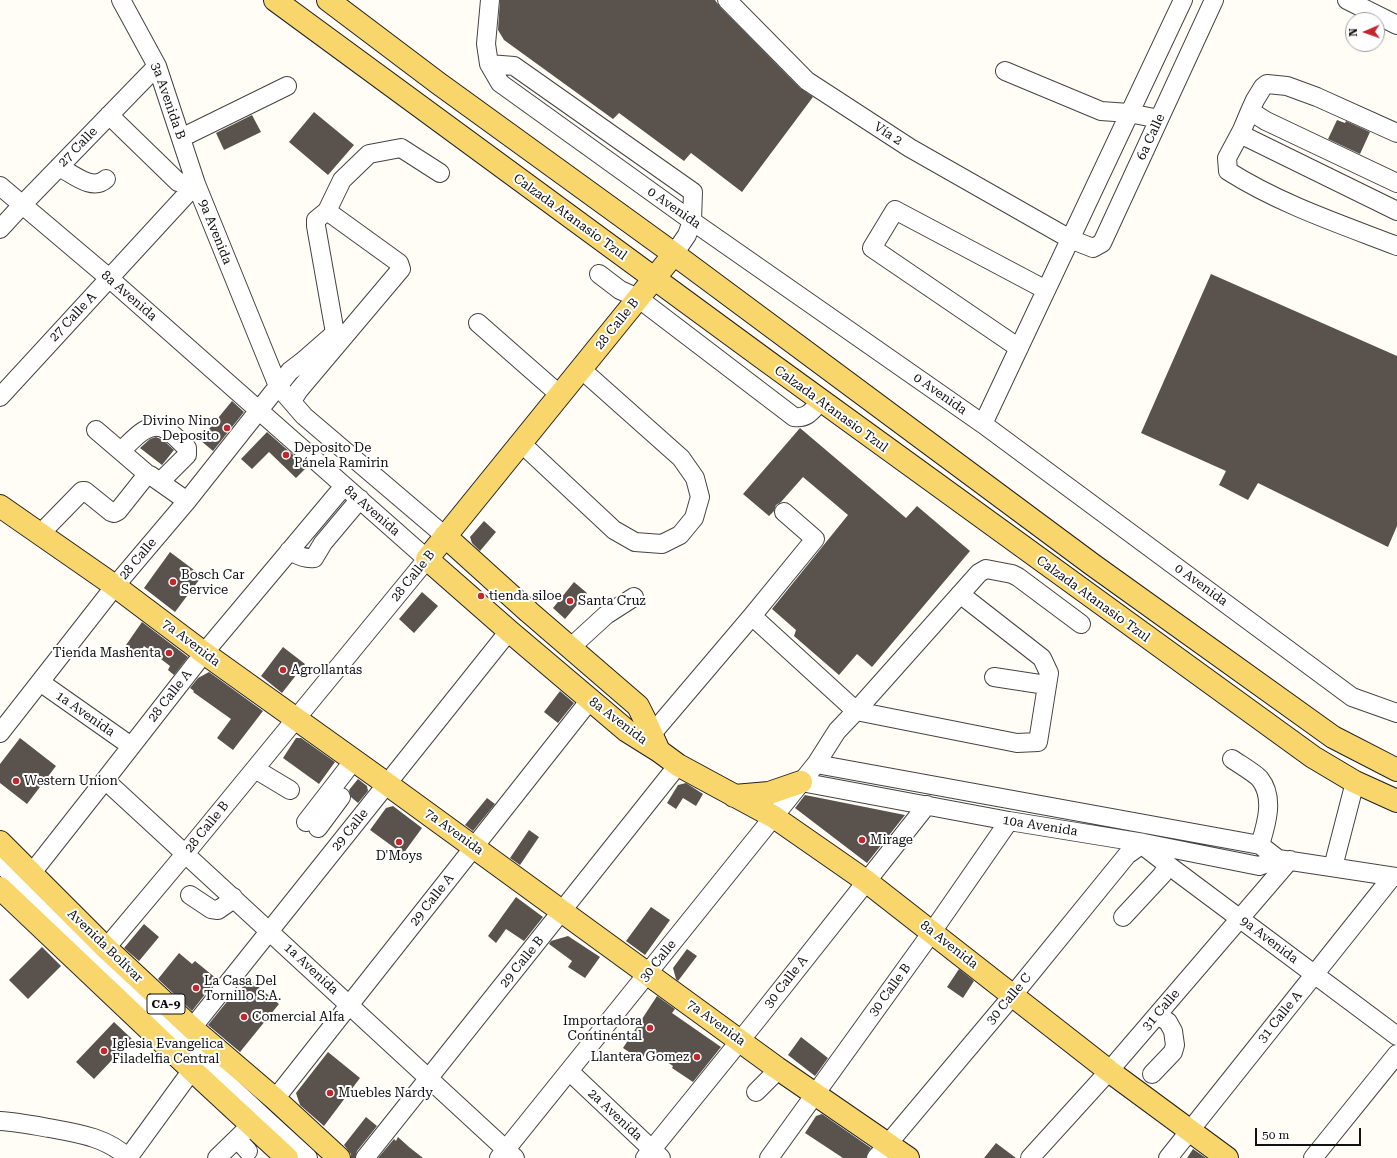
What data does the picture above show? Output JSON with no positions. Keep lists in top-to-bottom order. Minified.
{"streets":{"main road":["Calzada Atanasio Tzul","8a Avenida","28 Calle B","7a Avenida","Avenida Bolívar","CA-9"],"street":["3a Avenida B","Vía 2","6a Calle","27 Calle","0 Avenida","9a Avenida","27 Calle A","28 Calle","28 Calle A","1a Avenida","10a Avenida","29 Calle","29 Calle A","30 Calle","29 Calle B","30 Calle A","30 Calle B","30 Calle C","31 Calle","31 Calle A","2a Avenida"]},"crossings":[["3a Avenida B","27 Calle"],["3a Avenida B","9a Avenida"],["3a Avenida B","27 Calle A"],["Vía 2","6a Calle"],["27 Calle","9a Avenida"],["27 Calle","8a Avenida"],["0 Avenida","28 Calle B"],["Calzada Atanasio Tzul","28 Calle B"],["9a Avenida","8a Avenida"],["9a Avenida","27 Calle A"],["9a Avenida","28 Calle"],["9a Avenida","10a Avenida"],["9a Avenida","30 Calle C"],["9a Avenida","31 Calle"],["9a Avenida","31 Calle A"],["8a Avenida","27 Calle A"],["8a Avenida","28 Calle B"],["8a Avenida","28 Calle"],["8a Avenida","28 Calle A"],["8a Avenida","29 Calle"],["8a Avenida","29 Calle A"],["8a Avenida","30 Calle"],["8a Avenida","29 Calle B"],["8a Avenida","30 Calle A"],["8a Avenida","30 Calle B"],["8a Avenida","30 Calle C"],["8a Avenida","31 Calle"],["8a Avenida","31 Calle A"],["28 Calle B","7a Avenida"],["28 Calle B","1a Avenida"],["28 Calle B","Avenida Bolívar"],["28 Calle","7a Avenida"],["28 Calle","1a Avenida"],["7a Avenida","28 Calle A"],["7a Avenida","29 Calle"],["7a Avenida","29 Calle A"],["7a Avenida","30 Calle"],["7a Avenida","29 Calle B"],["7a Avenida","30 Calle A"],["7a Avenida","30 Calle B"],["7a Avenida","30 Calle C"],["28 Calle A","1a Avenida"],["28 Calle A","Avenida Bolívar"],["1a Avenida","29 Calle"],["1a Avenida","29 Calle A"],["1a Avenida","30 Calle"],["1a Avenida","29 Calle B"],["10a Avenida","30 Calle"],["10a Avenida","30 Calle A"],["10a Avenida","30 Calle B"],["10a Avenida","30 Calle C"],["10a Avenida","31 Calle"],["10a Avenida","31 Calle A"],["29 Calle","Avenida Bolívar"],["29 Calle A","Avenida Bolívar"],["30 Calle","2a Avenida"],["30 Calle A","2a Avenida"]],"places":["Divino Nino Deposito","Deposito De Pánela Ramirin","Bosch Car Service","tienda siloe","Santa Cruz","Tienda Mashenta","Agrollantas","Western Union","Mirage","D'Moys","La Casa Del Tornillo S.A.","Comercial Alfa","Importadora Continental","Iglesia Evangelica Filadelfia Central","Llantera Gomez","Muebles Nardy"],"scale_bar":"50 m","north":"left"}
